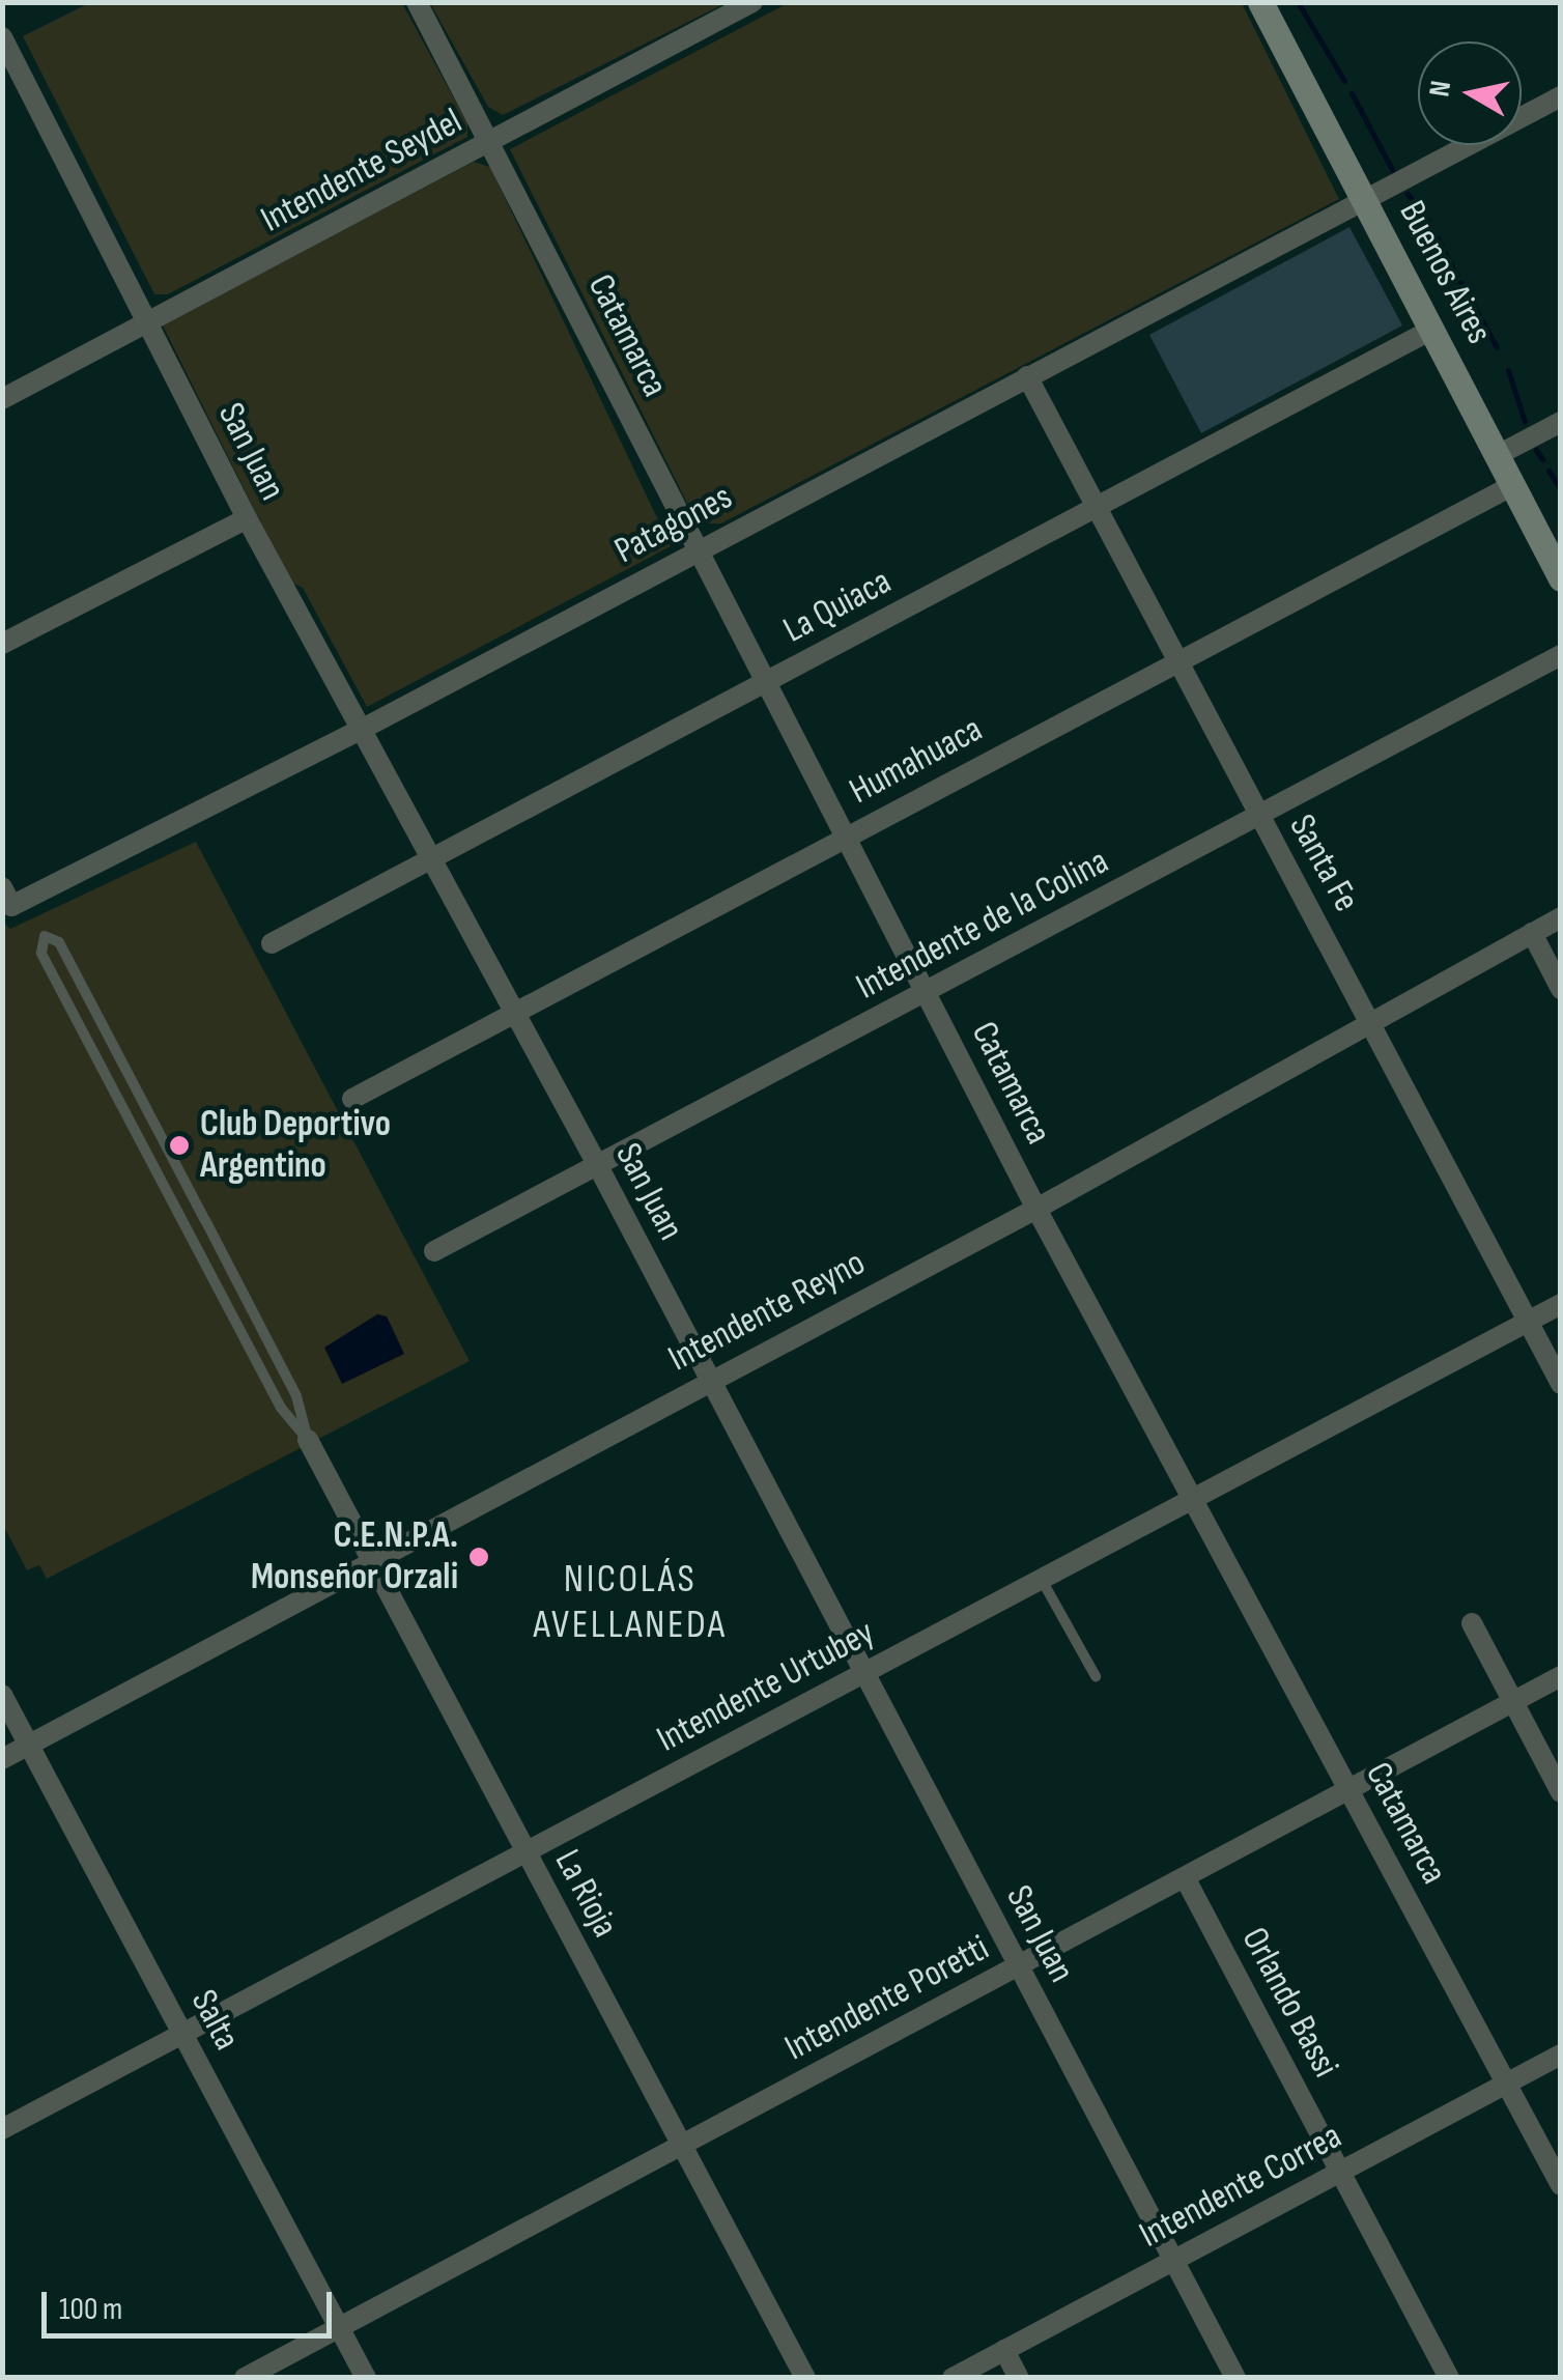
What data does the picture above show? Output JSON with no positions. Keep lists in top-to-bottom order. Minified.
{"streets":{"main road":["Buenos Aires"],"street":["Intendente Seydel","Catamarca","San Juan","Patagones","La Quiaca","Humahuaca","Santa Fe","Intendente de la Colina","Intendente Reyno","Intendente Urtubey","La Rioja","Intendente Poretti","Orlando Bassi","Salta","Intendente Correa"]},"crossings":[["Intendente Seydel","Catamarca"],["Intendente Seydel","San Juan"],["Buenos Aires","Patagones"],["Buenos Aires","La Quiaca"],["Buenos Aires","Humahuaca"],["Catamarca","Patagones"],["Catamarca","La Quiaca"],["Catamarca","Humahuaca"],["Catamarca","Intendente de la Colina"],["Catamarca","Intendente Reyno"],["Catamarca","Intendente Urtubey"],["Catamarca","Intendente Poretti"],["Catamarca","Intendente Correa"],["San Juan","Patagones"],["San Juan","La Quiaca"],["San Juan","Humahuaca"],["San Juan","Intendente de la Colina"],["San Juan","Intendente Reyno"],["San Juan","Intendente Urtubey"],["San Juan","Intendente Poretti"],["San Juan","Intendente Correa"],["Patagones","Santa Fe"],["La Quiaca","Santa Fe"],["Humahuaca","Santa Fe"],["Santa Fe","Intendente de la Colina"],["Santa Fe","Intendente Reyno"],["Santa Fe","Intendente Urtubey"],["Intendente Reyno","La Rioja"],["Intendente Reyno","Salta"],["Intendente Urtubey","La Rioja"],["Intendente Urtubey","Salta"],["La Rioja","Intendente Poretti"],["Intendente Poretti","Orlando Bassi"],["Intendente Poretti","Salta"],["Orlando Bassi","Intendente Correa"]],"districts":["NICOLÁS AVELLANEDA"],"places":["Club Deportivo Argentino","C.E.N.P.A. Monseñor Orzali"],"scale_bar":"100 m","north":"left"}
